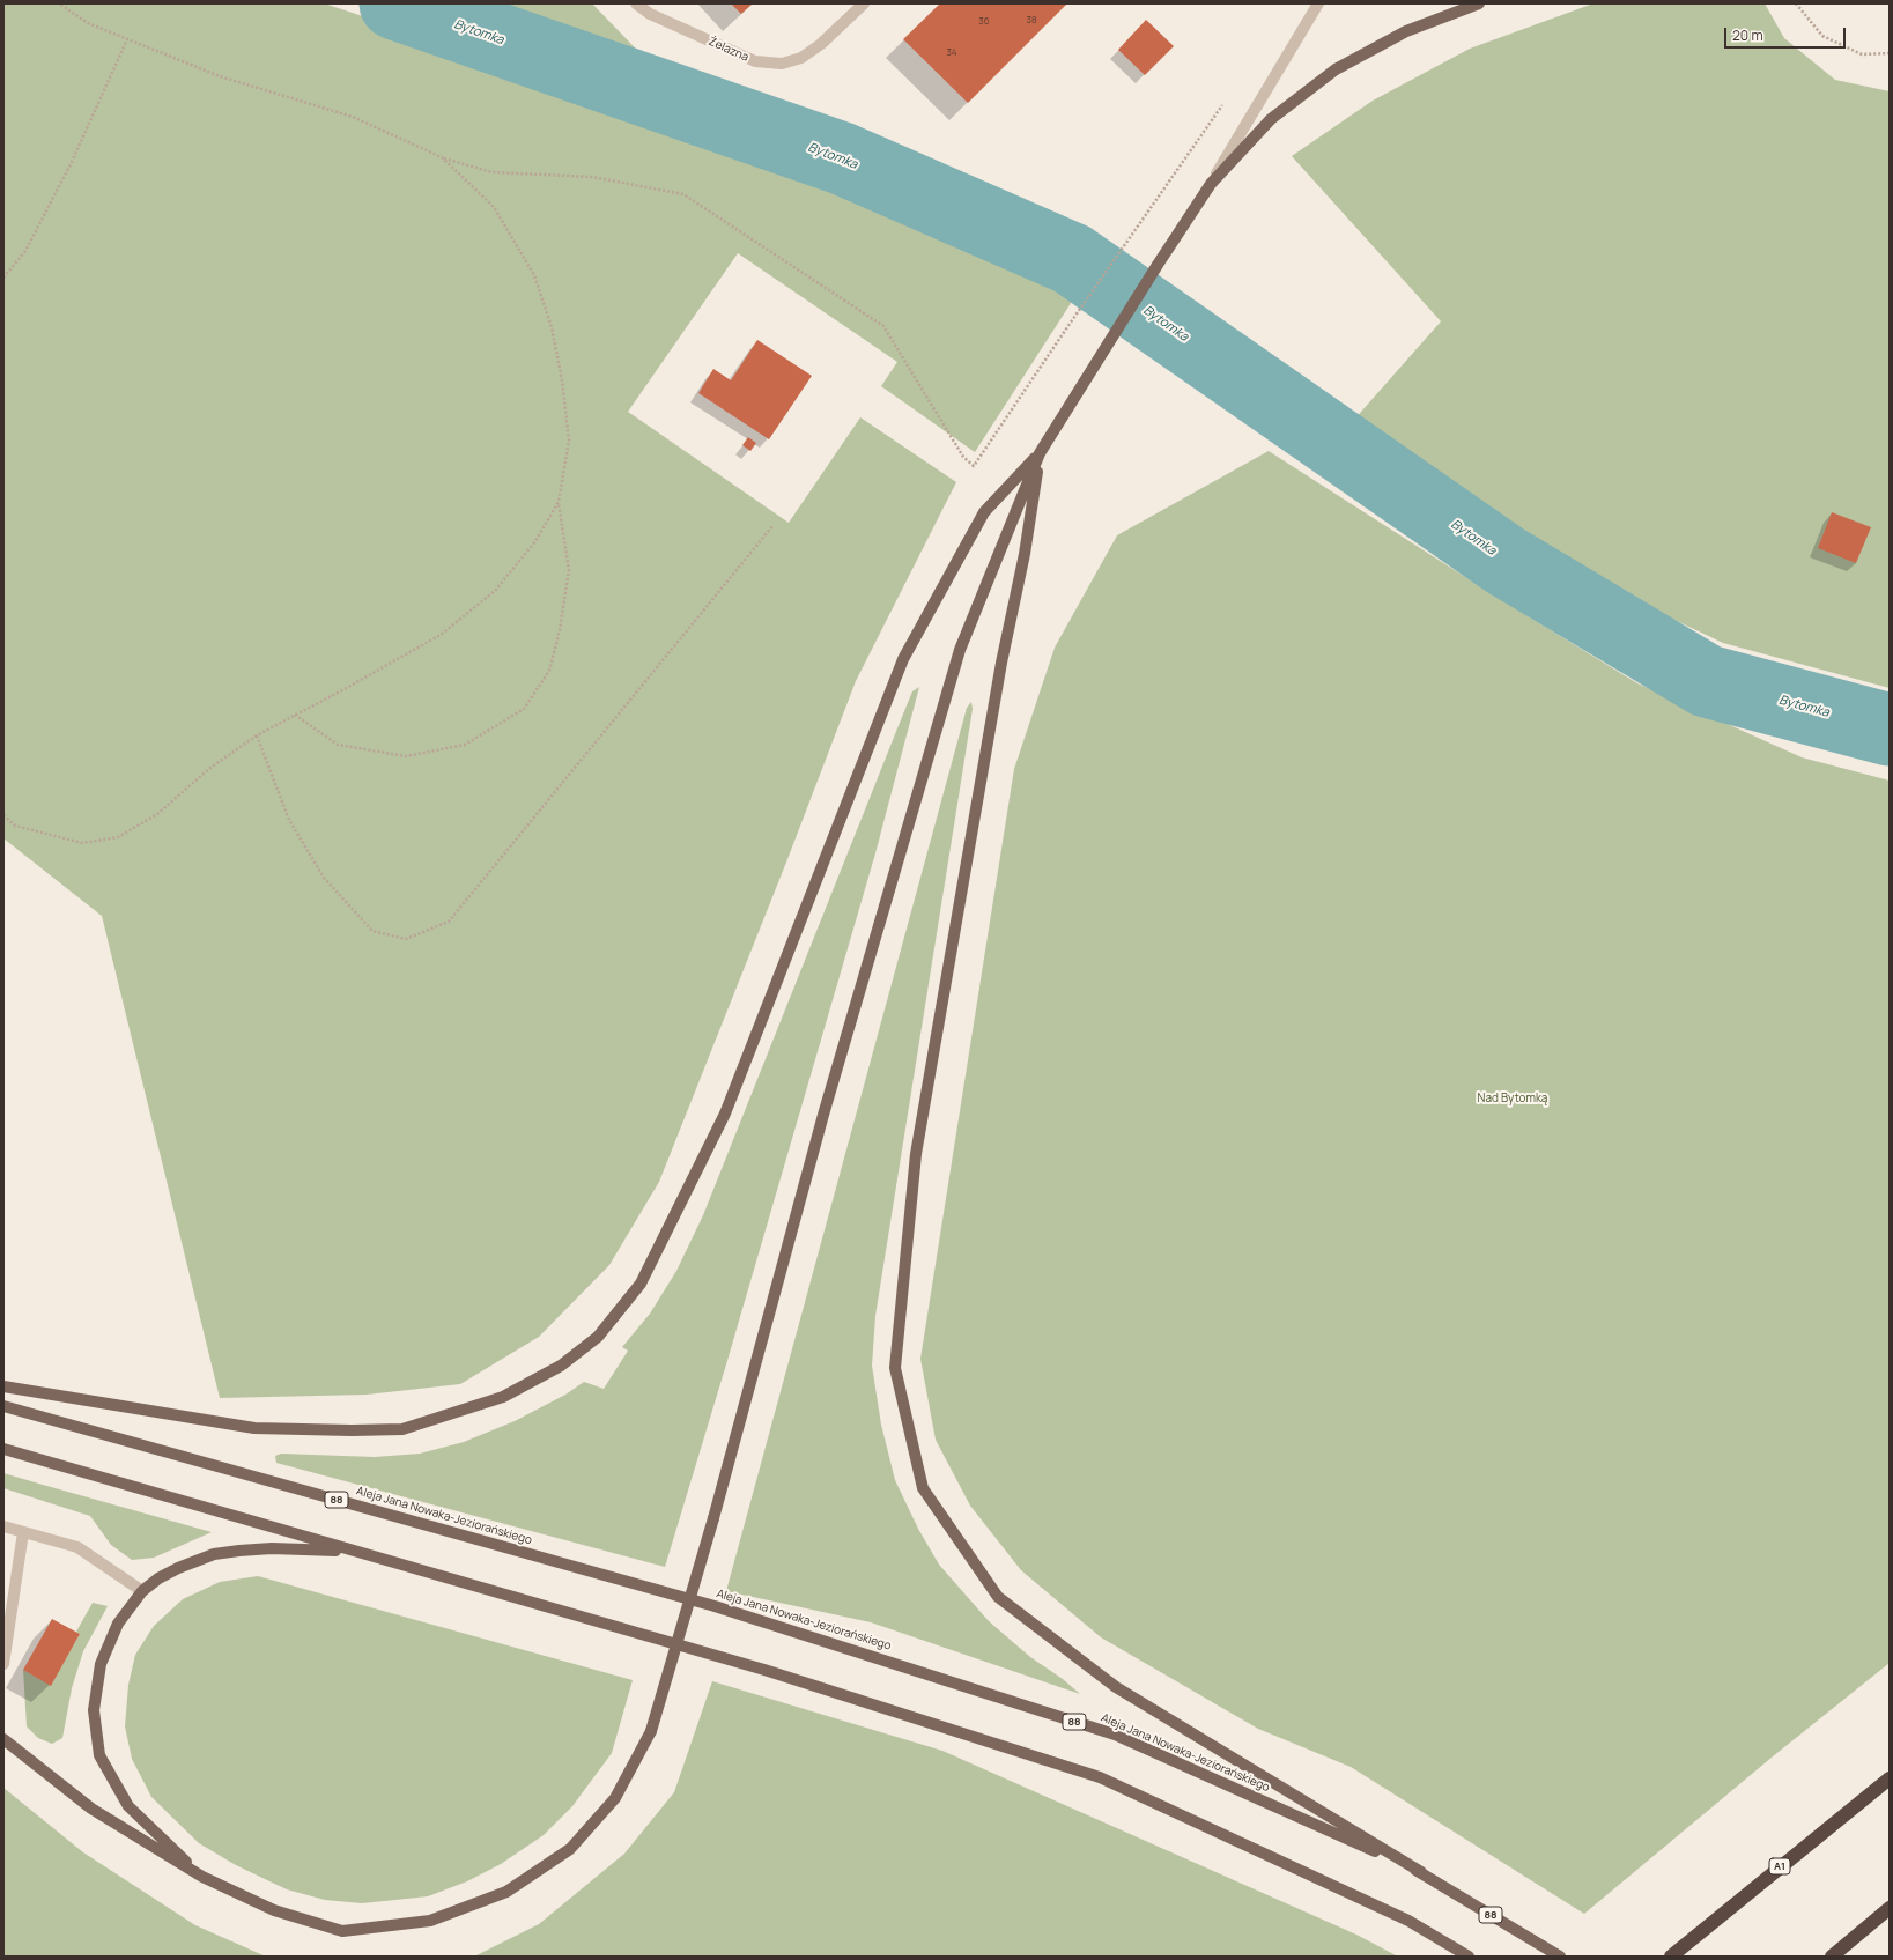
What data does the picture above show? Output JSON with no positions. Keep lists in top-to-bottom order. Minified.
{"streets":{"highway":["A1"],"main road":["88","Aleja Jana Nowaka-Jeziorańskiego"],"street":["Żelazna"]},"water":["Bytomka"],"parks":["Nad Bytomką"],"house_numbers":["38","36","34"],"scale_bar":"20 m"}
